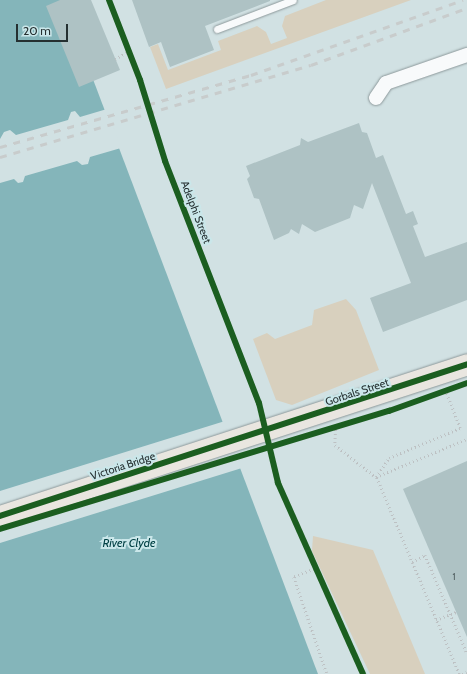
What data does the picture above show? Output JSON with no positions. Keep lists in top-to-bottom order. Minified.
{"streets":{"main road":["Gorbals Street","Victoria Bridge"],"cycle path":["Adelphi Street"]},"crossings":[["Gorbals Street","Victoria Bridge"]],"water":["River Clyde"],"house_numbers":["1"],"scale_bar":"20 m"}
